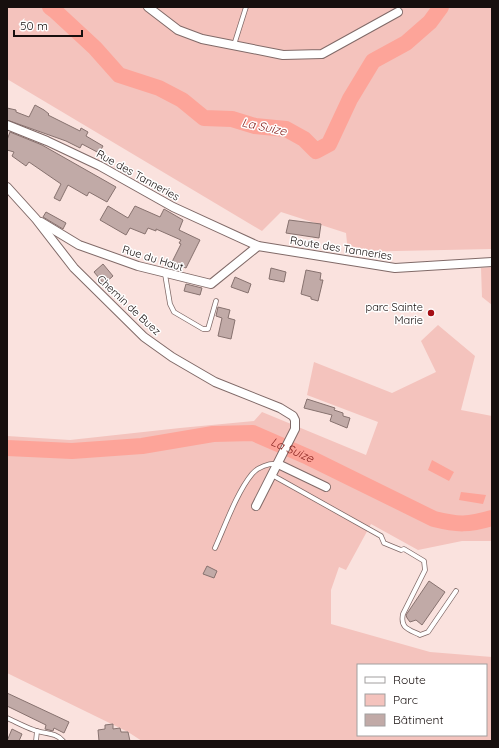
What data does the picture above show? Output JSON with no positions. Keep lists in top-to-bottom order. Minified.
{"streets":{"street":["Rue des Tanneries","Route des Tanneries","Rue du Haut","Chemin de Buez"]},"crossings":[["Rue des Tanneries","Route des Tanneries"],["Rue des Tanneries","Rue du Haut"],["Route des Tanneries","Rue du Haut"],["Rue du Haut","Chemin de Buez"]],"water":["La Suize"],"places":["parc Sainte Marie"],"legend":["Route","Parc","Bâtiment"],"scale_bar":"50 m"}
